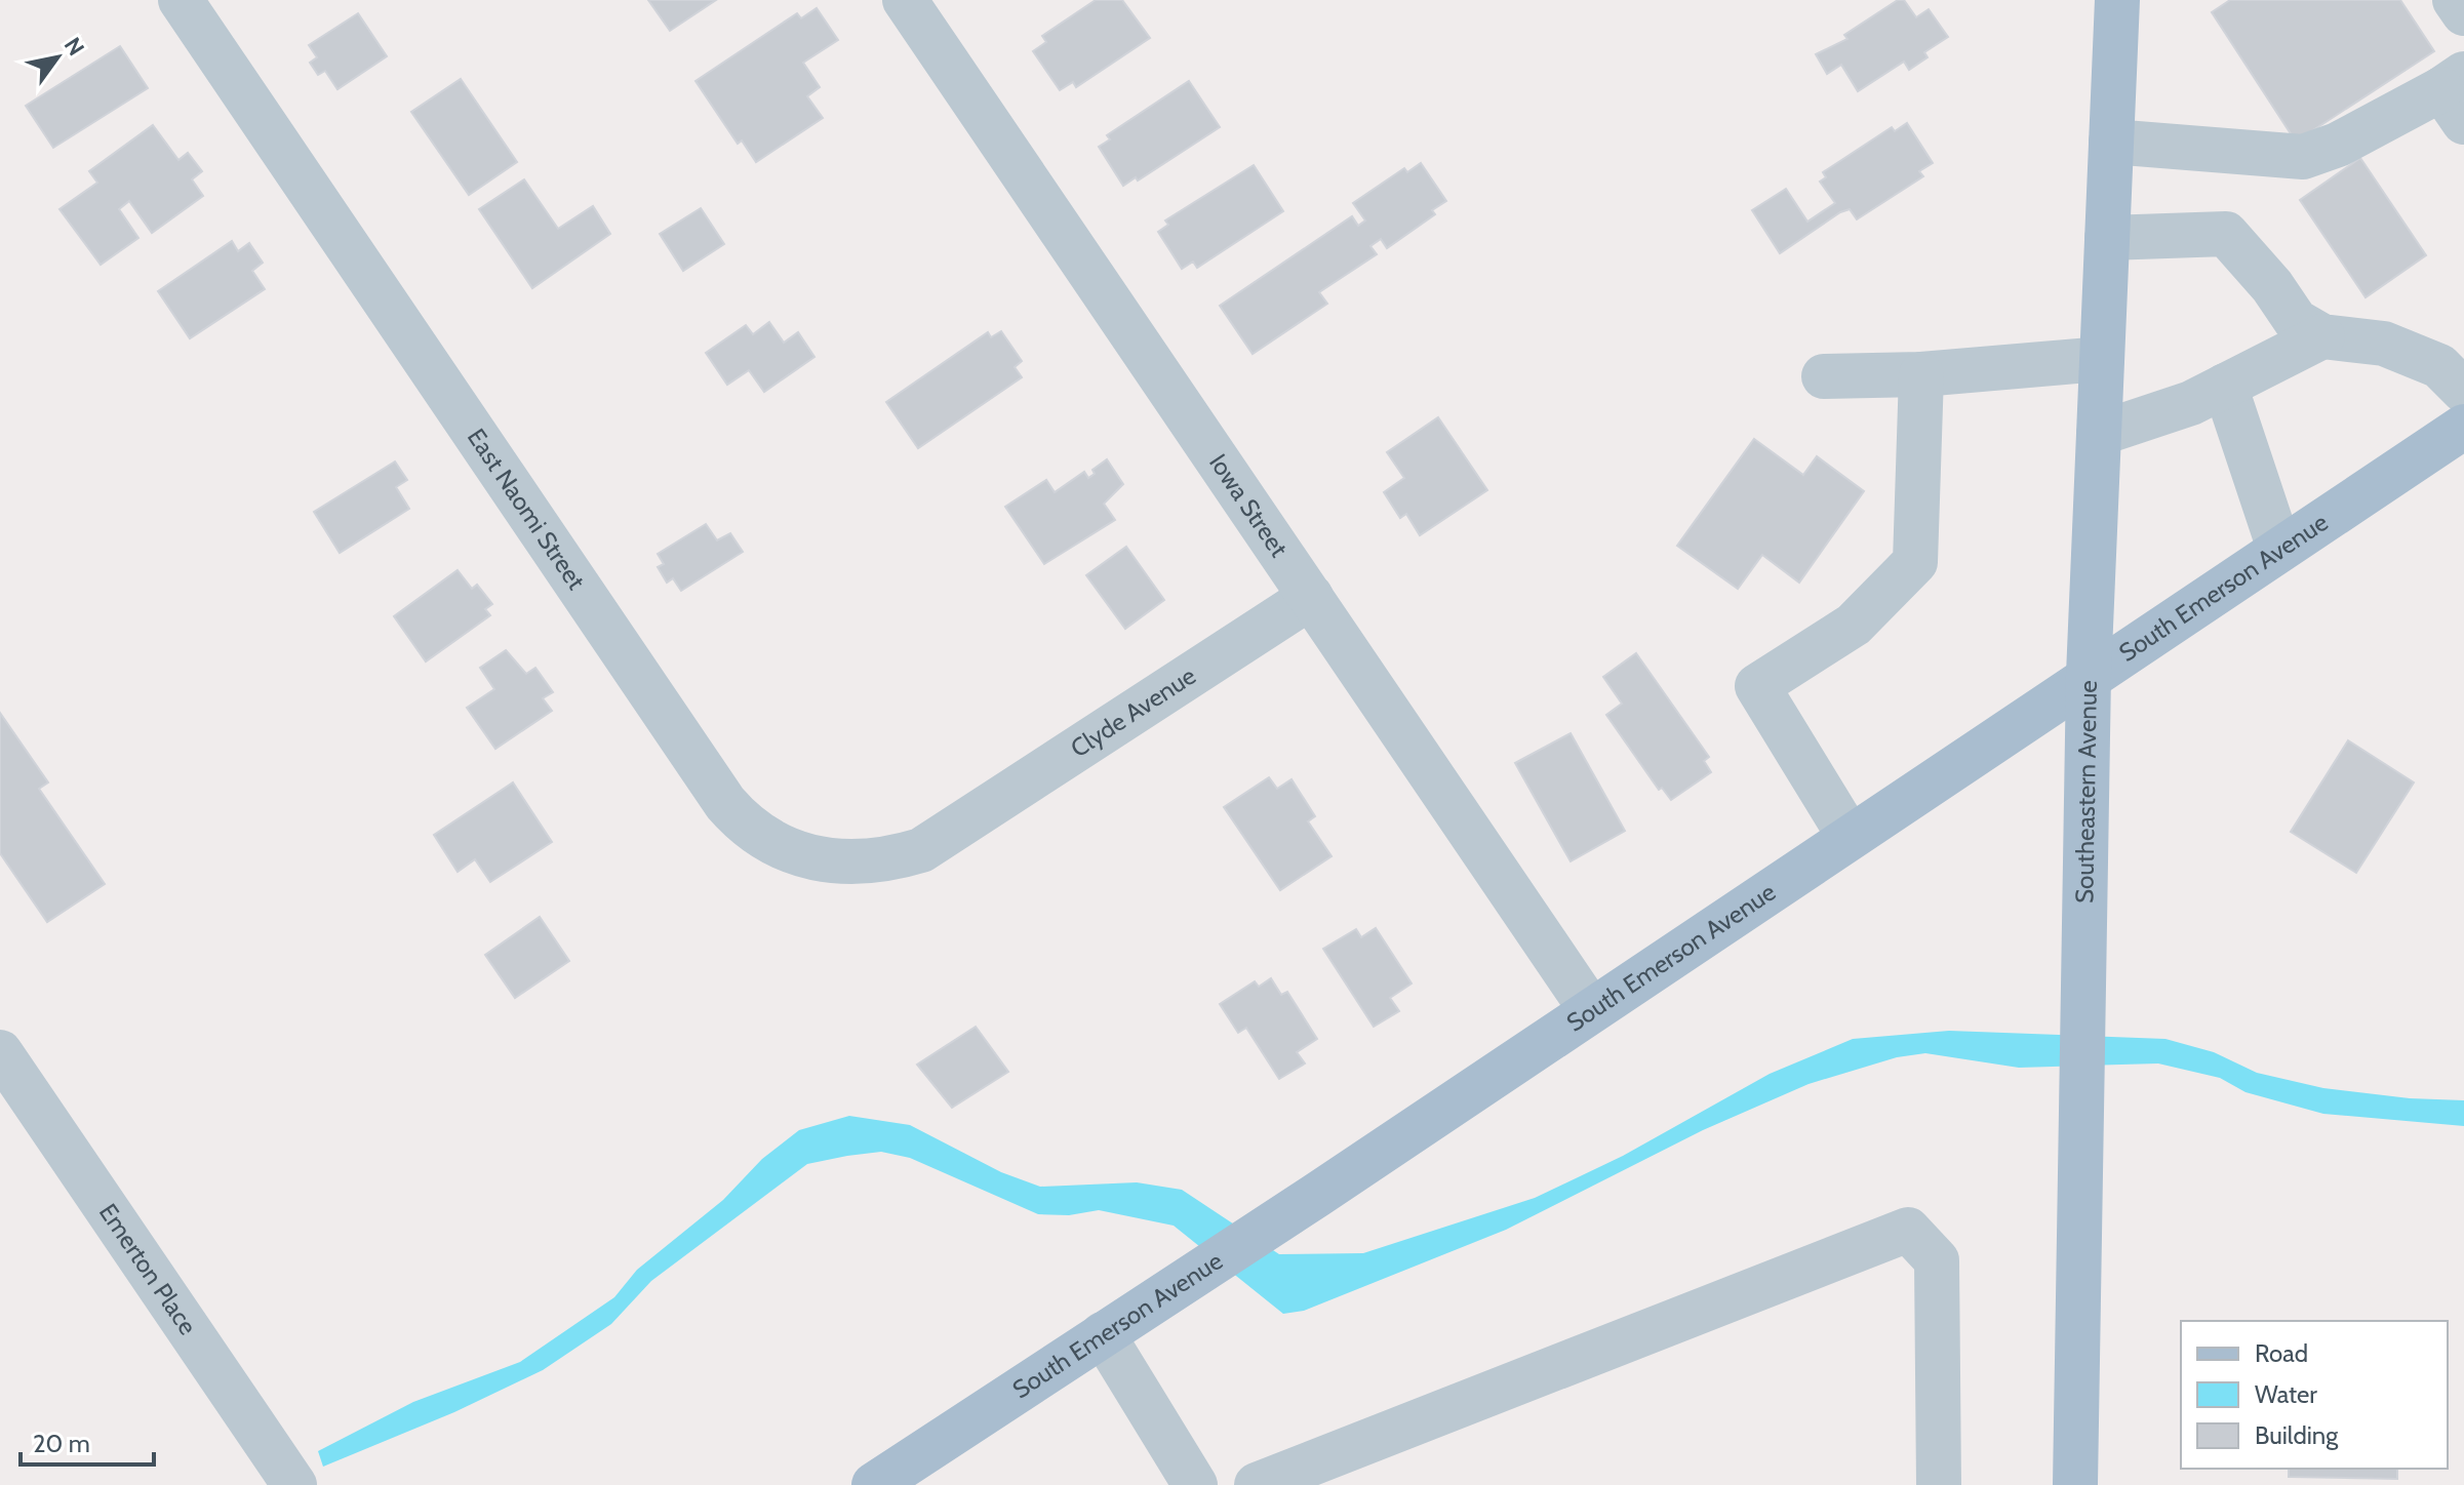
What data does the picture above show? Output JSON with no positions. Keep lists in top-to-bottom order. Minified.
{"streets":{"main road":["South Emerson Avenue","Southeastern Avenue"],"street":["Iowa Street","East Naomi Street","Clyde Avenue","Emerton Place"]},"crossings":[["Iowa Street","South Emerson Avenue"],["Iowa Street","Clyde Avenue"],["East Naomi Street","Clyde Avenue"],["South Emerson Avenue","Southeastern Avenue"]],"legend":["Road","Water","Building"],"scale_bar":"20 m","north":"top right"}
